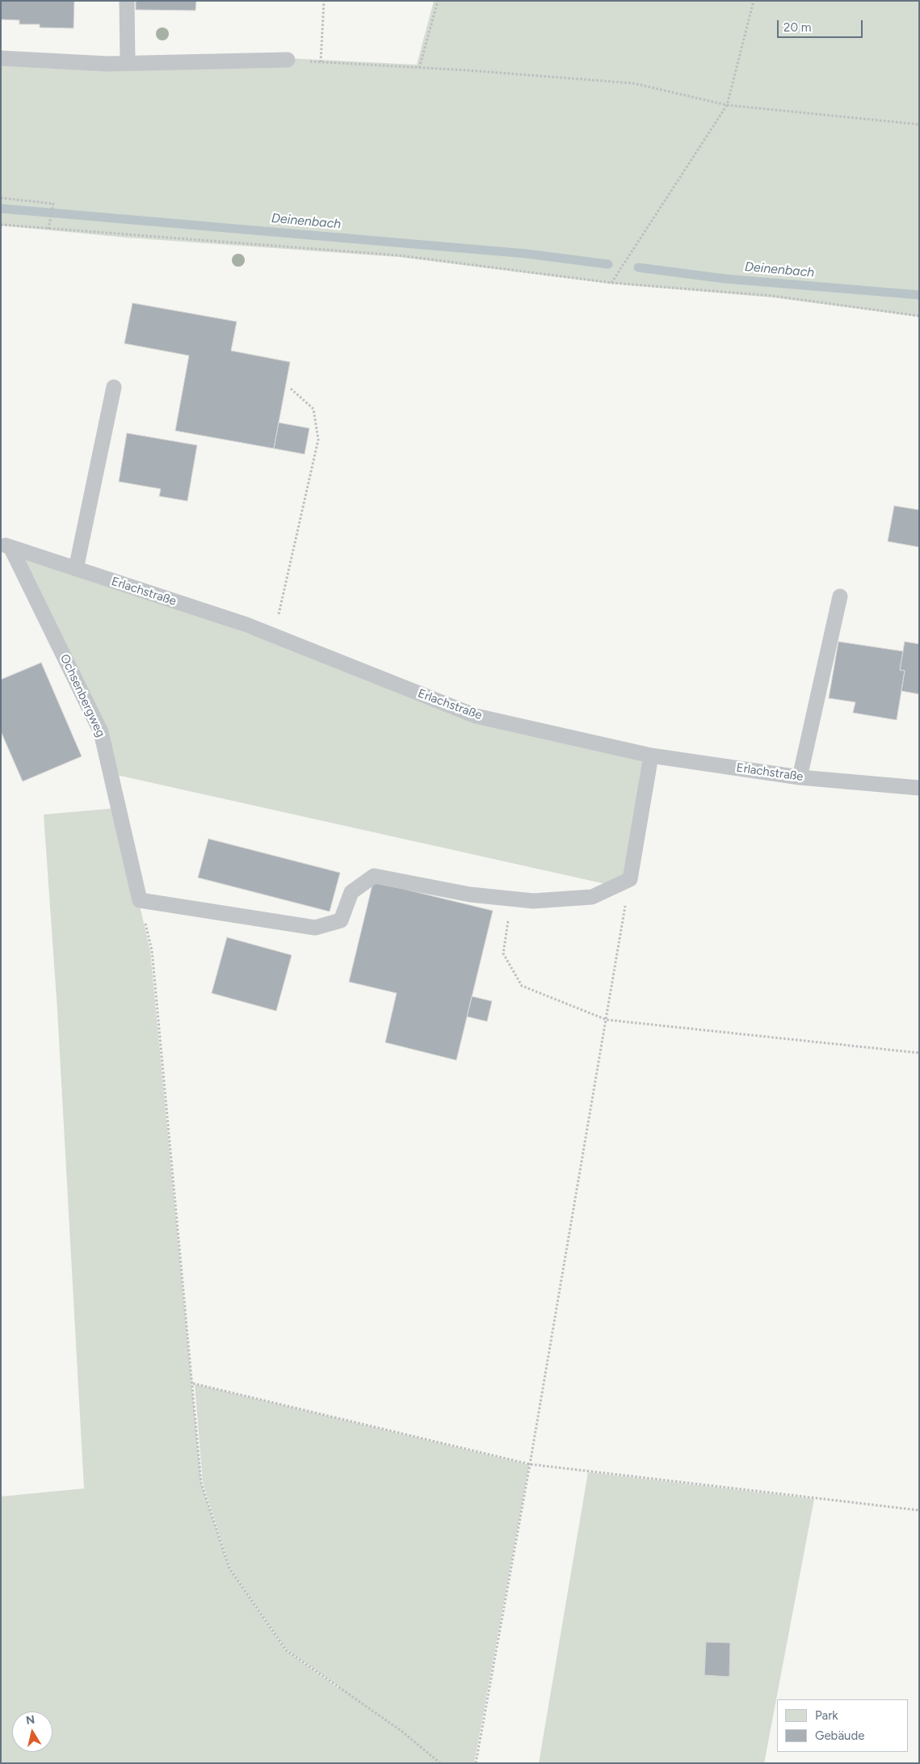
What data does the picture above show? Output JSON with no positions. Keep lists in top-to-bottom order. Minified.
{"streets":{"lane":["Erlachstraße","Ochsenbergweg"]},"crossings":[["Erlachstraße","Ochsenbergweg"]],"water":["Deinenbach"],"legend":["Park","Gebäude"],"scale_bar":"20 m","north":"top"}
